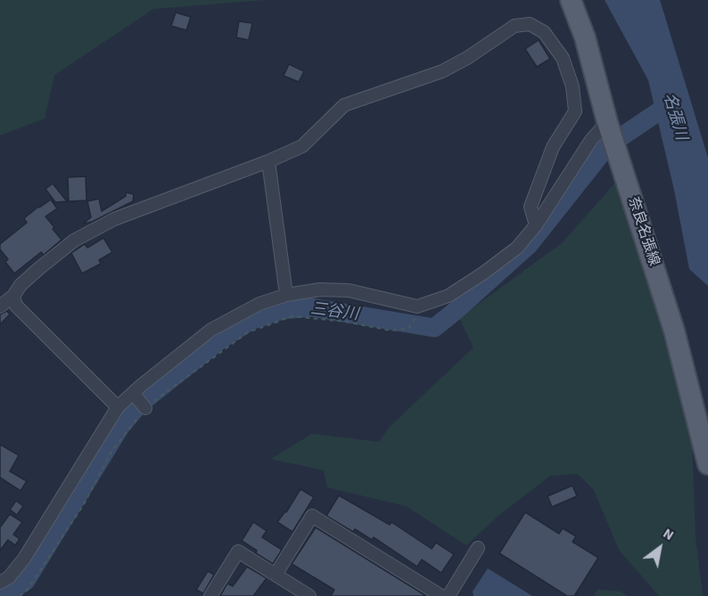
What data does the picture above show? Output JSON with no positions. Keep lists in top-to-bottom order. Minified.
{"streets":{"main road":["奈良名張線"]},"water":["名張川","三谷川"],"north":"top right"}
